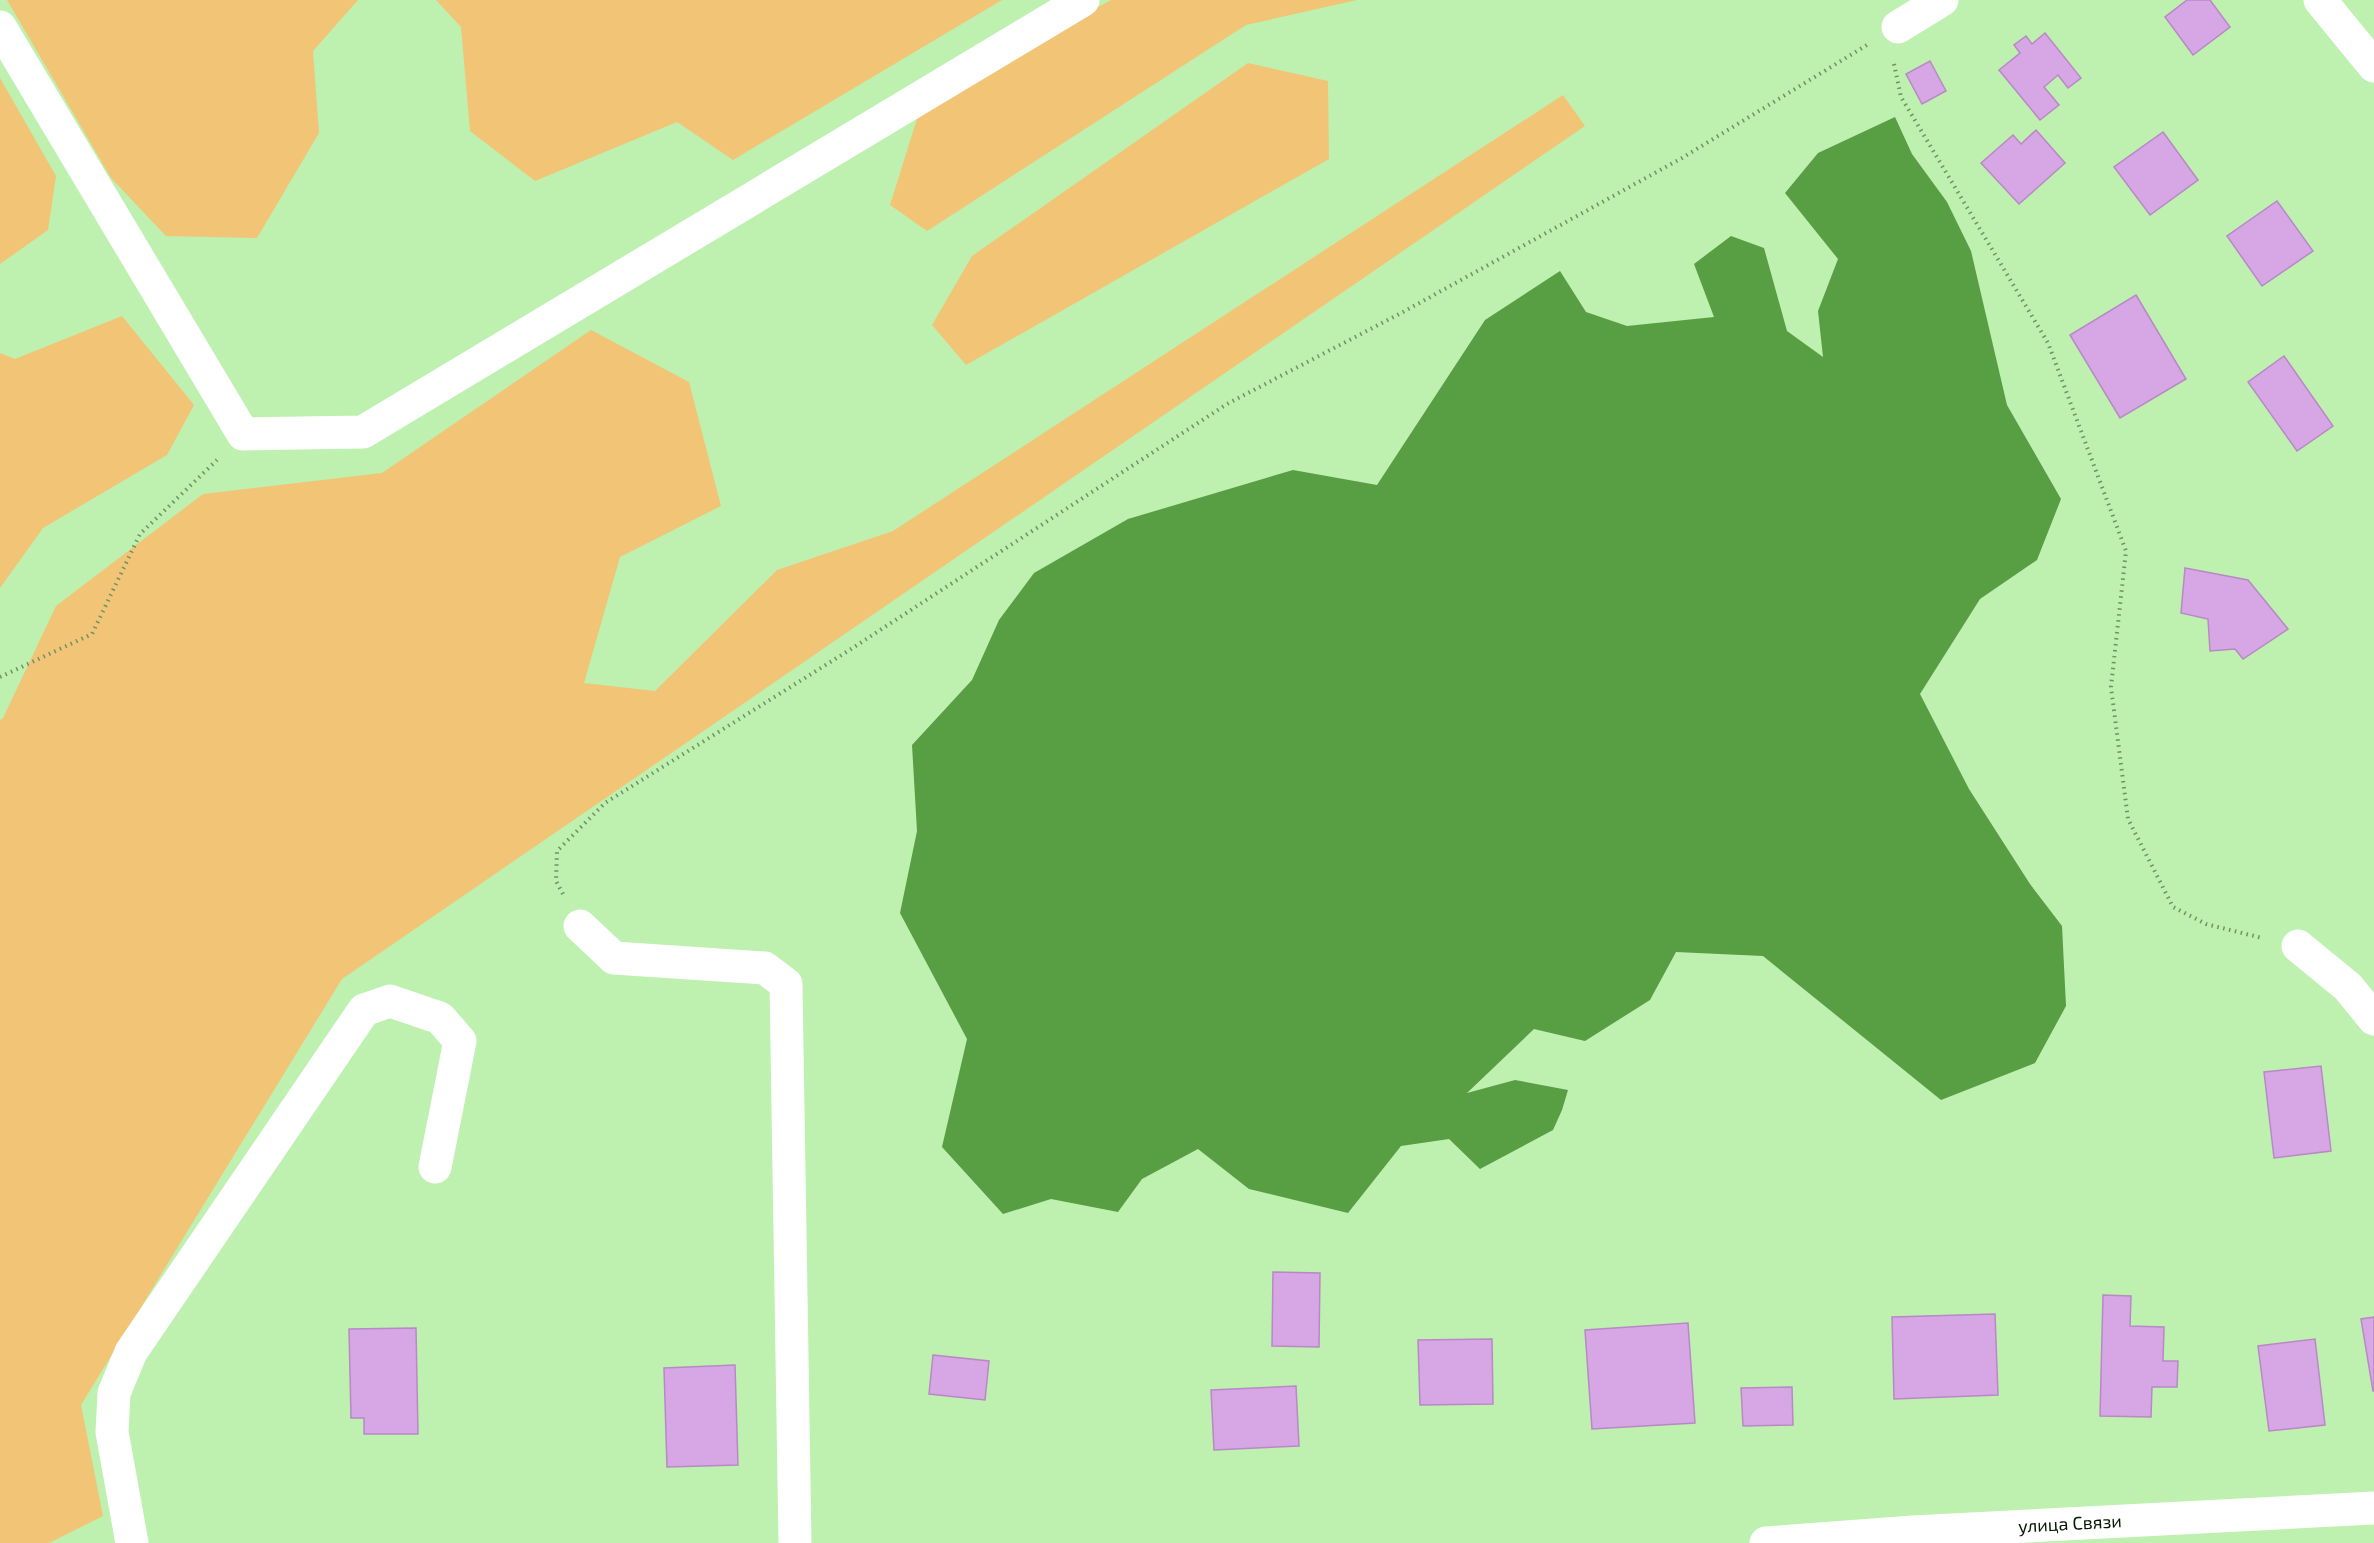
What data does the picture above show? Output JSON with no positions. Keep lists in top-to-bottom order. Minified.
{"streets":{"main road":["улица Связи"]}}
